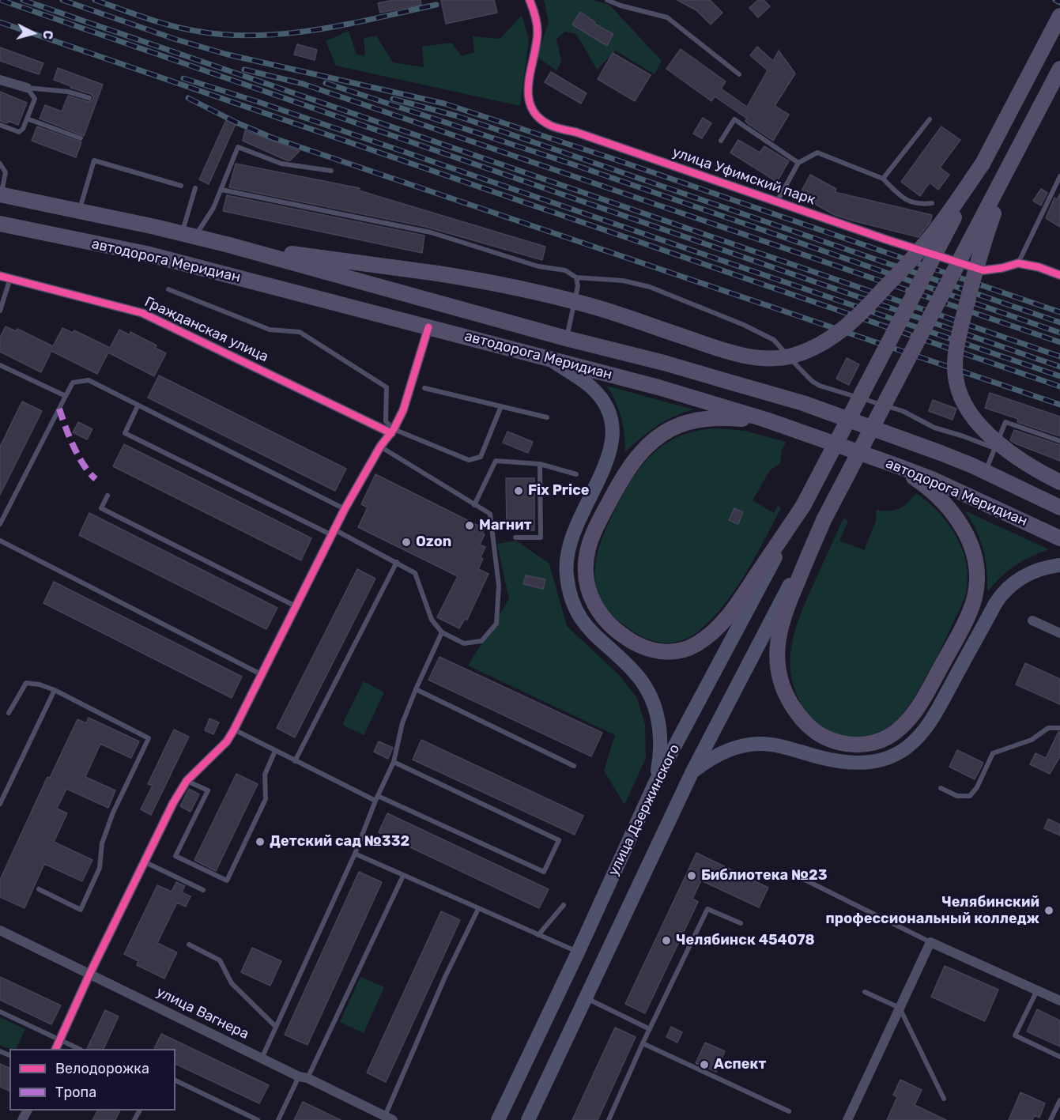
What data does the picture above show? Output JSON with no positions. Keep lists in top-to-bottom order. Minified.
{"streets":{"main road":["автодорога Меридиан","улица Дзержинского"],"street":["улица Уфимский парк","Гражданская улица","улица Вагнера"]},"places":["Fix Price","Магнит","Ozon","Детский cад №332","Библиотека №23","Челябинский профессиональный колледж","Челябинск 454078","Аспект"],"legend":["Велодорожка","Тропа"],"north":"right"}
